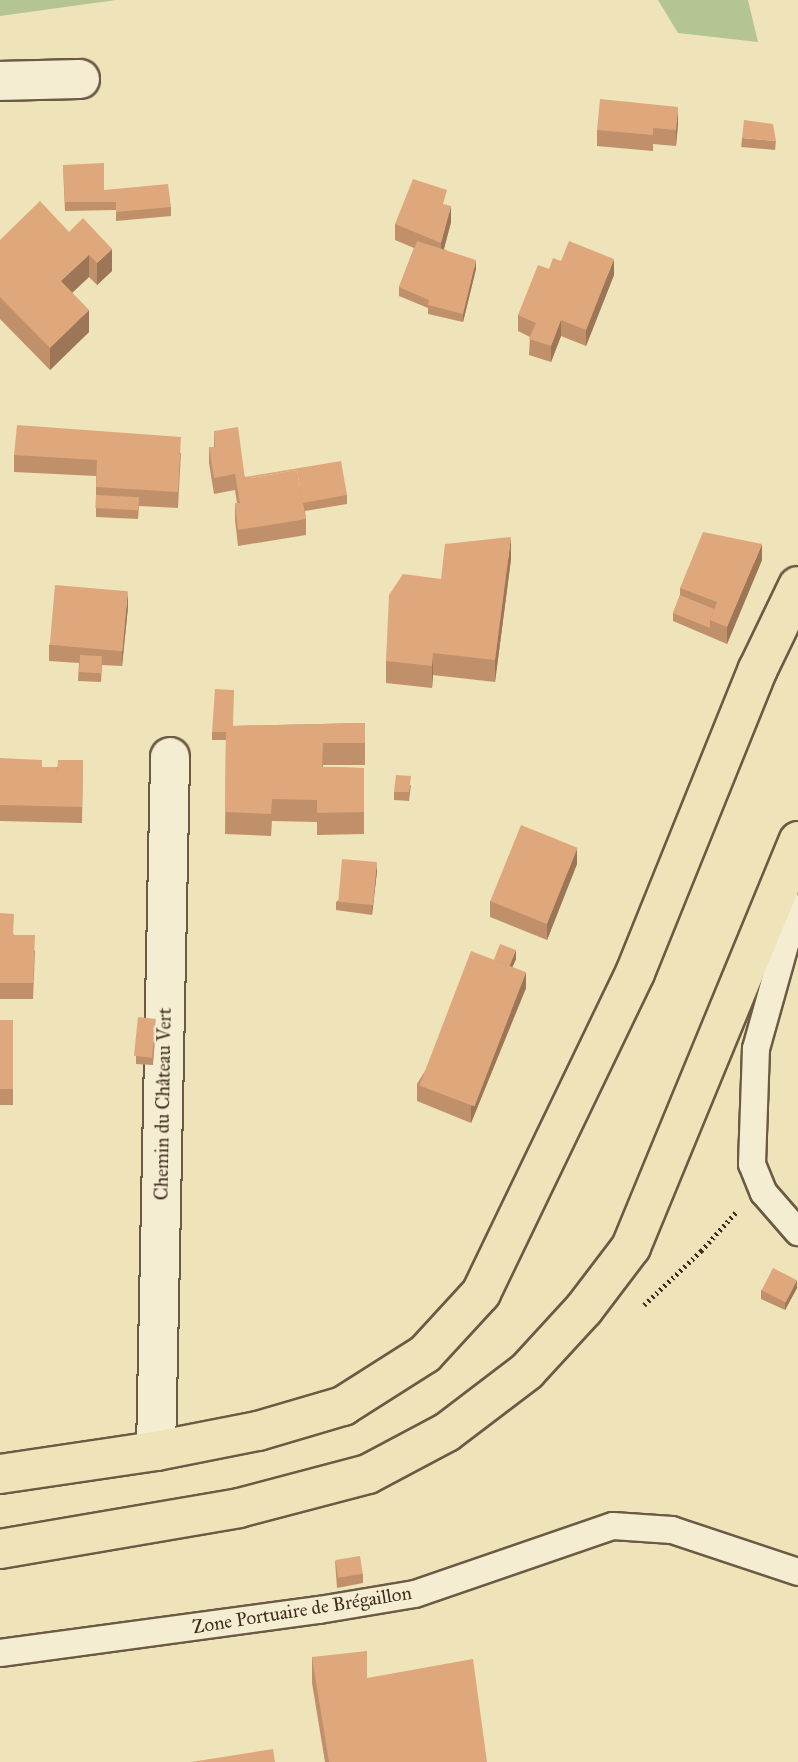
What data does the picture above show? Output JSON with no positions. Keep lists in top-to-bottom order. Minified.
{"streets":{"street":["Chemin du Château Vert"],"lane":["Zone Portuaire de Brégaillon"]}}
